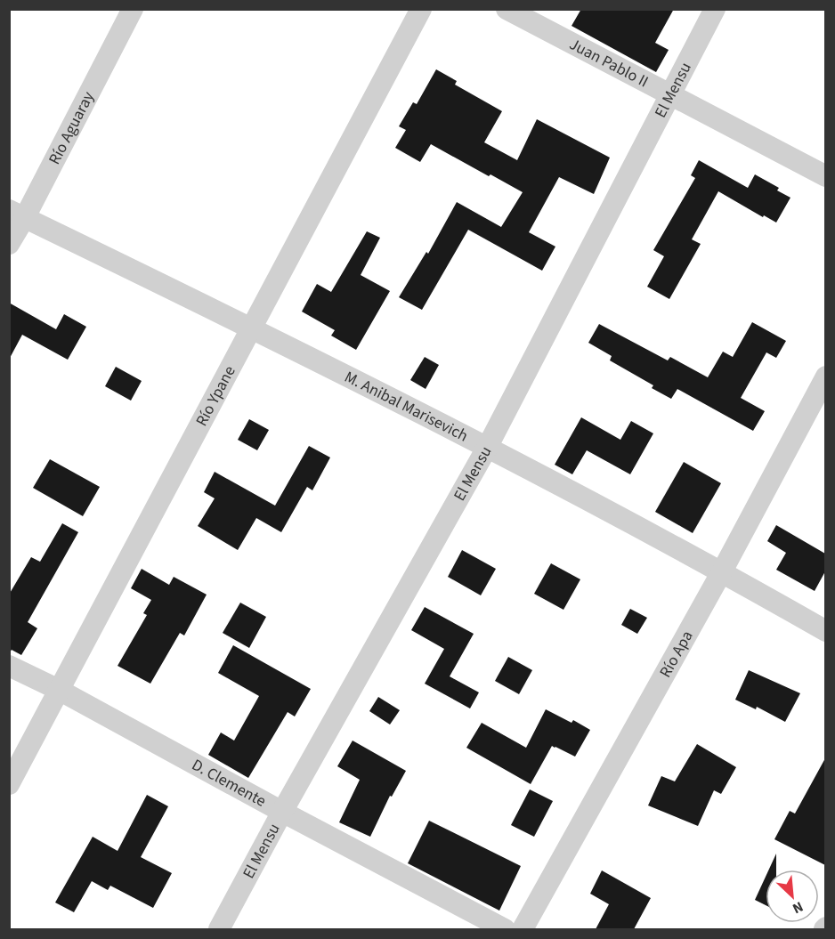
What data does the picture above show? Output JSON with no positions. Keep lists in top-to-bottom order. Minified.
{"streets":{"street":["Juan Pablo II","El Mensu","Río Aguaray","Río Ypane","M. Anibal Marisevich","Río Apa","D. Clemente"]},"crossings":[["Juan Pablo II","El Mensu"],["El Mensu","M. Anibal Marisevich"],["El Mensu","D. Clemente"],["Río Aguaray","M. Anibal Marisevich"],["Río Ypane","M. Anibal Marisevich"],["Río Ypane","D. Clemente"],["M. Anibal Marisevich","Río Apa"]],"north":"bottom right"}
